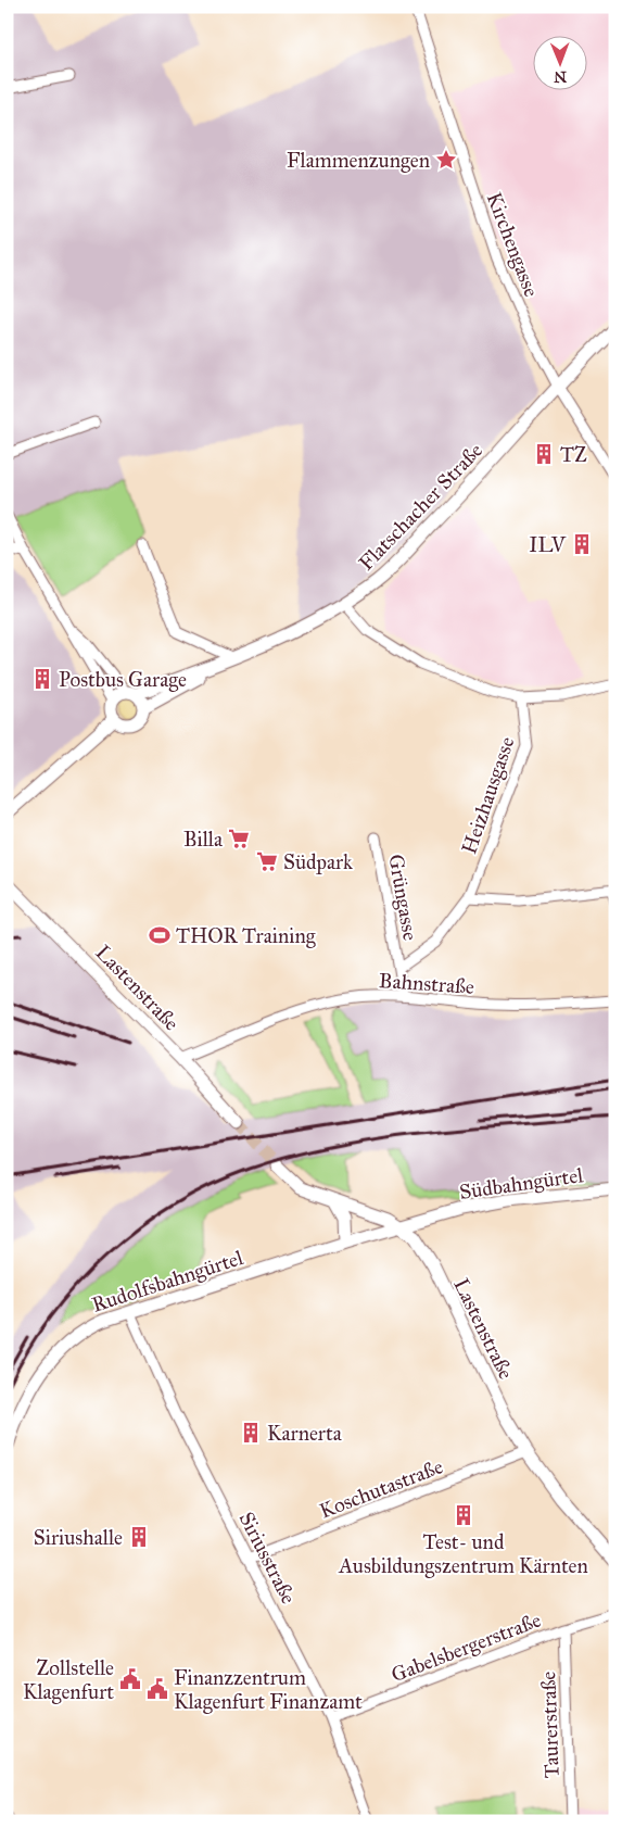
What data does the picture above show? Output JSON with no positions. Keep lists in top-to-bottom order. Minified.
{"streets":{"street":["Kirchengasse","Flatschacher Straße","Heizhausgasse","Grüngasse","Bahnstraße","Lastenstraße","Südbahngürtel","Rudolfsbahngürtel","Koschutastraße","Siriusstraße","Gabelsbergerstraße","Taurerstraße"]},"crossings":[["Kirchengasse","Flatschacher Straße"],["Heizhausgasse","Grüngasse"],["Grüngasse","Bahnstraße"],["Bahnstraße","Lastenstraße"],["Lastenstraße","Südbahngürtel"],["Lastenstraße","Rudolfsbahngürtel"],["Lastenstraße","Koschutastraße"],["Südbahngürtel","Rudolfsbahngürtel"],["Rudolfsbahngürtel","Siriusstraße"],["Koschutastraße","Siriusstraße"],["Siriusstraße","Gabelsbergerstraße"],["Gabelsbergerstraße","Taurerstraße"]],"places":{"place":["Flammenzungen"],"building":["TZ","ILV","Postbus Garage","Karnerta","Test- und Ausbildungszentrum Kärnten","Siriushalle"],"supermarket":["Billa","Südpark"],"sports":["THOR Training"],"public building":["Zollstelle Klagenfurt","Finanzzentrum Klagenfurt Finanzamt"]},"north":"bottom"}
